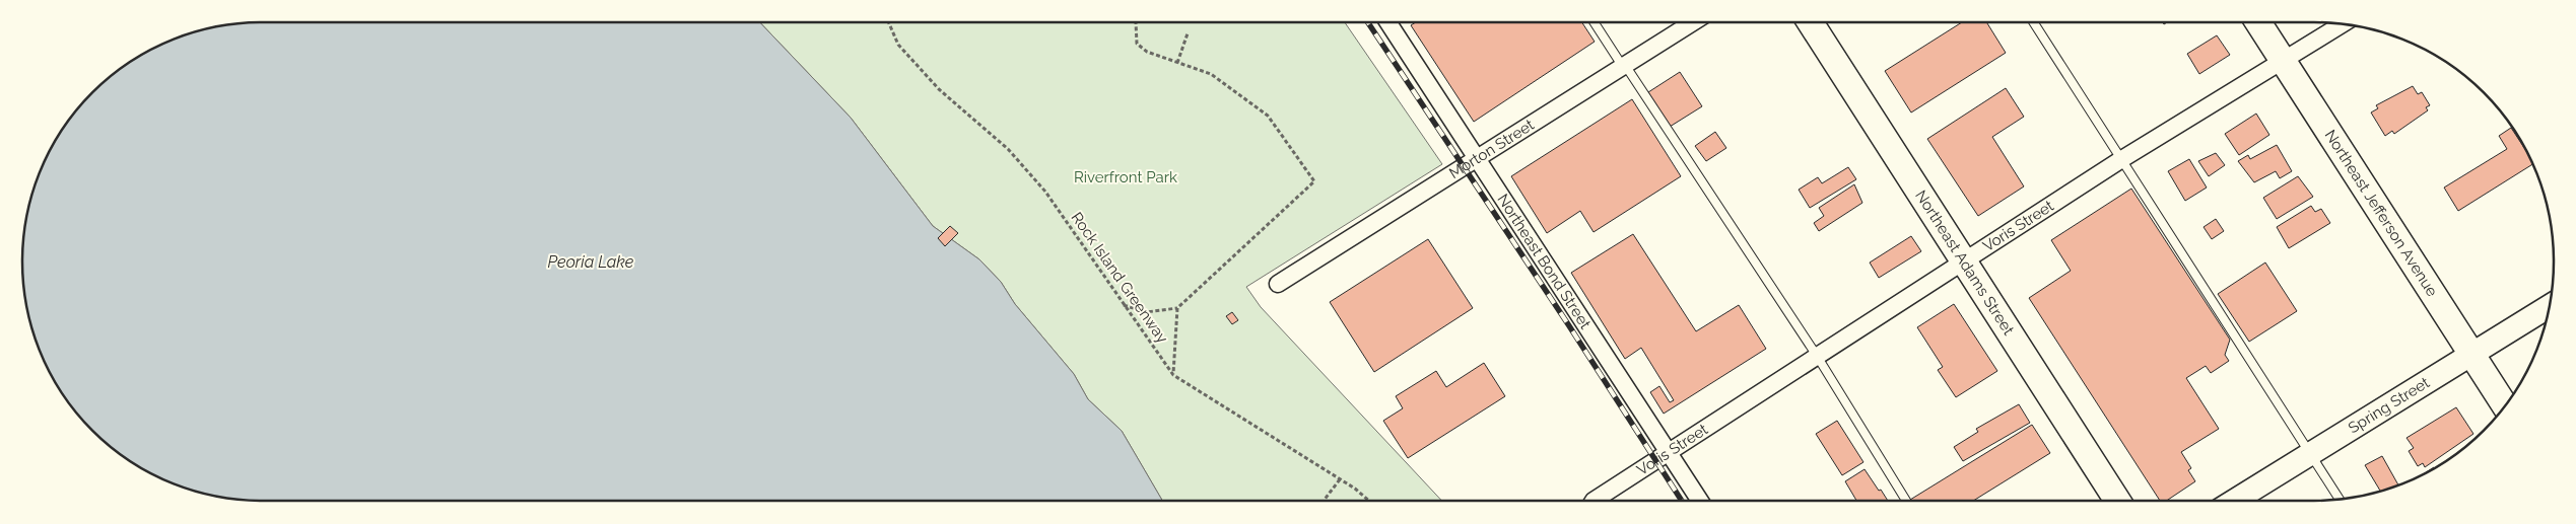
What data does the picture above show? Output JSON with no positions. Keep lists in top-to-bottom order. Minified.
{"streets":{"main road":["Northeast Jefferson Avenue","Northeast Adams Street"],"street":["Morton Street","Voris Street","Northeast Bond Street","Spring Street"],"path":["Rock Island Greenway"]},"crossings":[["Morton Street","Northeast Bond Street"],["Northeast Jefferson Avenue","Voris Street"],["Northeast Jefferson Avenue","Spring Street"],["Voris Street","Northeast Bond Street"],["Voris Street","Northeast Adams Street"]],"water":["Peoria Lake"],"parks":["Riverfront Park"]}
